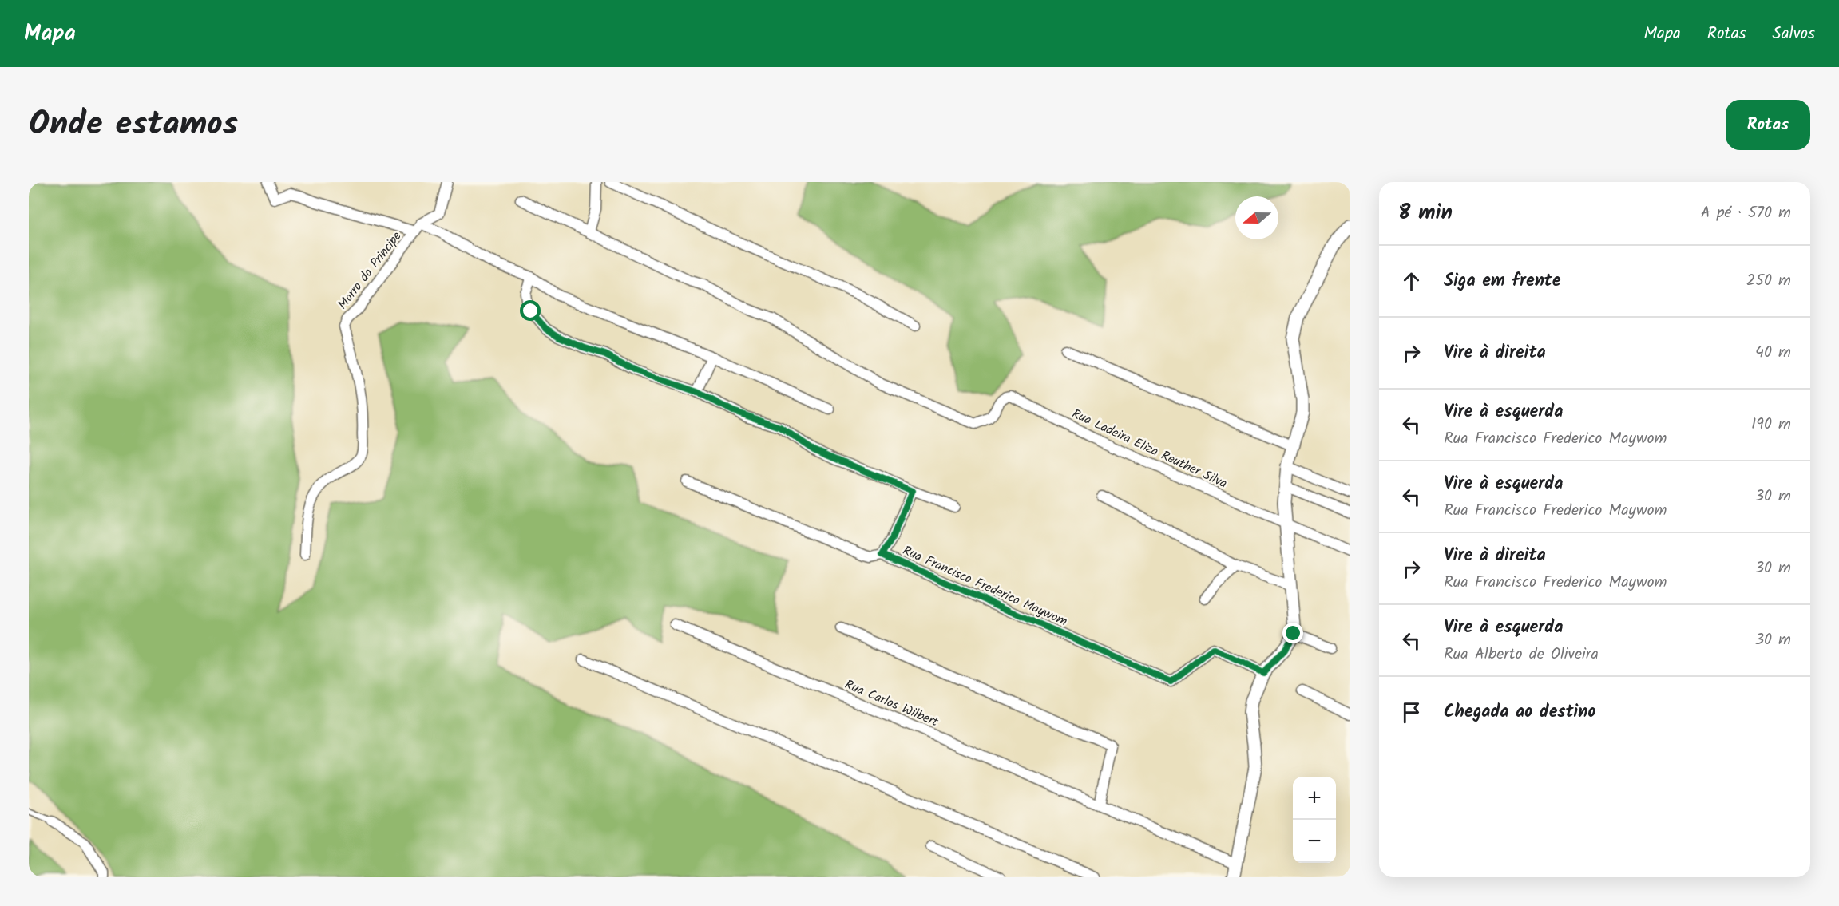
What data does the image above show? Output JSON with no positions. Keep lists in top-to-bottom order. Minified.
{"streets":{"street":["Morro do Principe","Rua Ladeira Eliza Reuther Silva","Rua Francisco Frederico Maywom","Rua Carlos Wilbert"]},"north":"left","page":{"header":"Mapa","nav":["Mapa","Rotas","Salvos"],"title":"Onde estamos","buttons":"Rotas","heading":["8 min","A pé · 570 m"],"list":[["Siga em frente","250 m"],["Vire à direita","40 m"],["Vire à esquerda","Rua Francisco Frederico Maywom","190 m"],["Vire à esquerda","Rua Francisco Frederico Maywom","30 m"],["Vire à direita","Rua Francisco Frederico Maywom","30 m"],["Vire à esquerda","Rua Alberto de Oliveira","30 m"],"Chegada ao destino"],"map_buttons":["+","−"]}}
